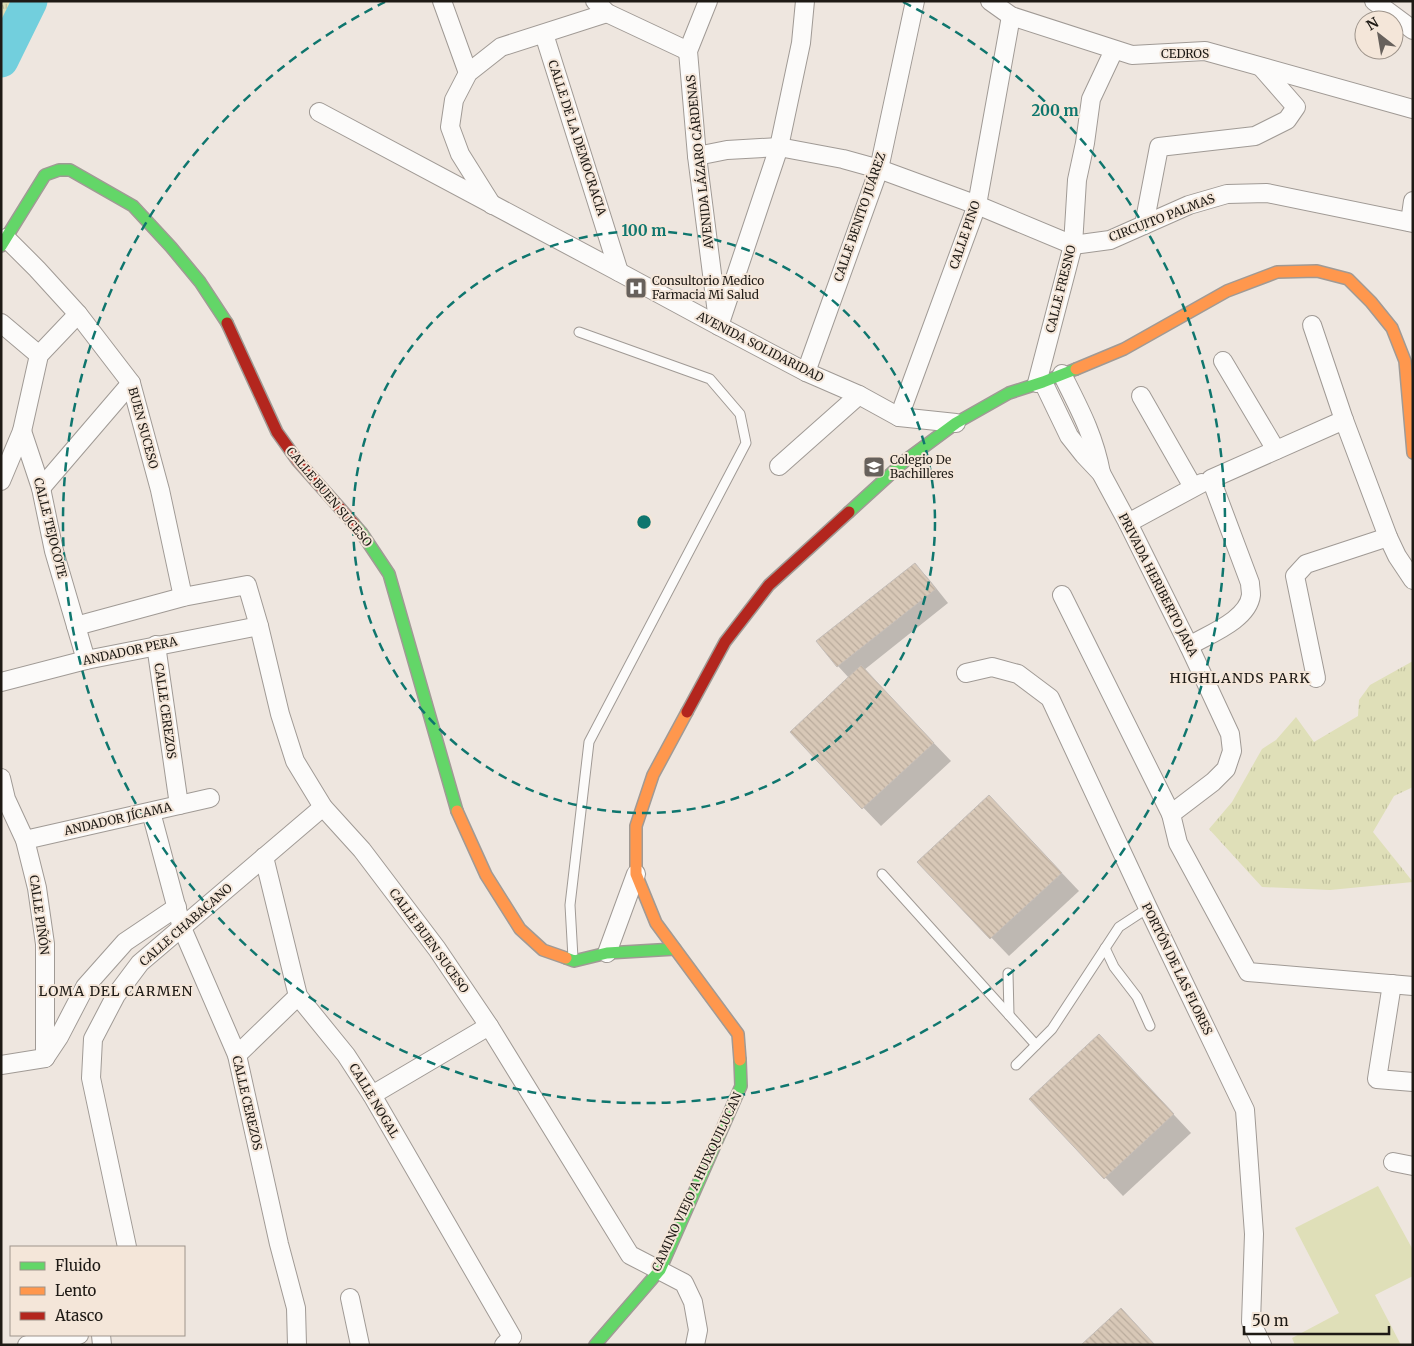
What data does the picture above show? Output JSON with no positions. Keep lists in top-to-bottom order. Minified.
{"streets":{"main road":["CALLE BUEN SUCESO","CAMINO VIEJO A HUIXQUILUCAN"],"street":["CEDROS","CALLE DE LA DEMOCRACIA","AVENIDA LÁZARO CÁRDENAS","CALLE BENITO JUÁREZ","CIRCUITO PALMAS","CALLE PINO","CALLE FRESNO","AVENIDA SOLIDARIDAD","BUEN SUCESO","CALLE TEJOCOTE","PRIVADA HERIBERTO JARA","ANDADOR PERA","CALLE CEREZOS","ANDADOR JÍCAMA","CALLE PIÑÓN","CALLE CHABACANO","PORTÓN DE LAS FLORES","CALLE NOGAL"]},"crossings":[["CEDROS","CALLE PINO"],["CEDROS","CALLE FRESNO"],["CALLE DE LA DEMOCRACIA","AVENIDA SOLIDARIDAD"],["AVENIDA LÁZARO CÁRDENAS","AVENIDA SOLIDARIDAD"],["CALLE BENITO JUÁREZ","AVENIDA SOLIDARIDAD"],["CIRCUITO PALMAS","CALLE FRESNO"],["CALLE PINO","AVENIDA SOLIDARIDAD"],["CALLE FRESNO","PRIVADA HERIBERTO JARA"],["CALLE FRESNO","CAMINO VIEJO A HUIXQUILUCAN"],["AVENIDA SOLIDARIDAD","CAMINO VIEJO A HUIXQUILUCAN"],["BUEN SUCESO","CALLE BUEN SUCESO"],["CALLE BUEN SUCESO","ANDADOR PERA"],["CALLE BUEN SUCESO","CALLE CHABACANO"],["CALLE BUEN SUCESO","CAMINO VIEJO A HUIXQUILUCAN"],["CALLE TEJOCOTE","ANDADOR PERA"],["PRIVADA HERIBERTO JARA","CAMINO VIEJO A HUIXQUILUCAN"],["ANDADOR PERA","CALLE CEREZOS"],["CALLE CEREZOS","ANDADOR JÍCAMA"],["CALLE CEREZOS","CALLE CHABACANO"],["ANDADOR JÍCAMA","CALLE PIÑÓN"],["CALLE CHABACANO","CALLE NOGAL"]],"districts":["HIGHLANDS PARK","LOMA DEL CARMEN"],"places":{"hospital":["Consultorio Medico Farmacia Mi Salud"],"school or university":["Colegio De Bachilleres"]},"legend":["Fluido","Lento","Atasco"],"scale_bar":"50 m","north":"top left","rings":["200 m","100 m"]}
